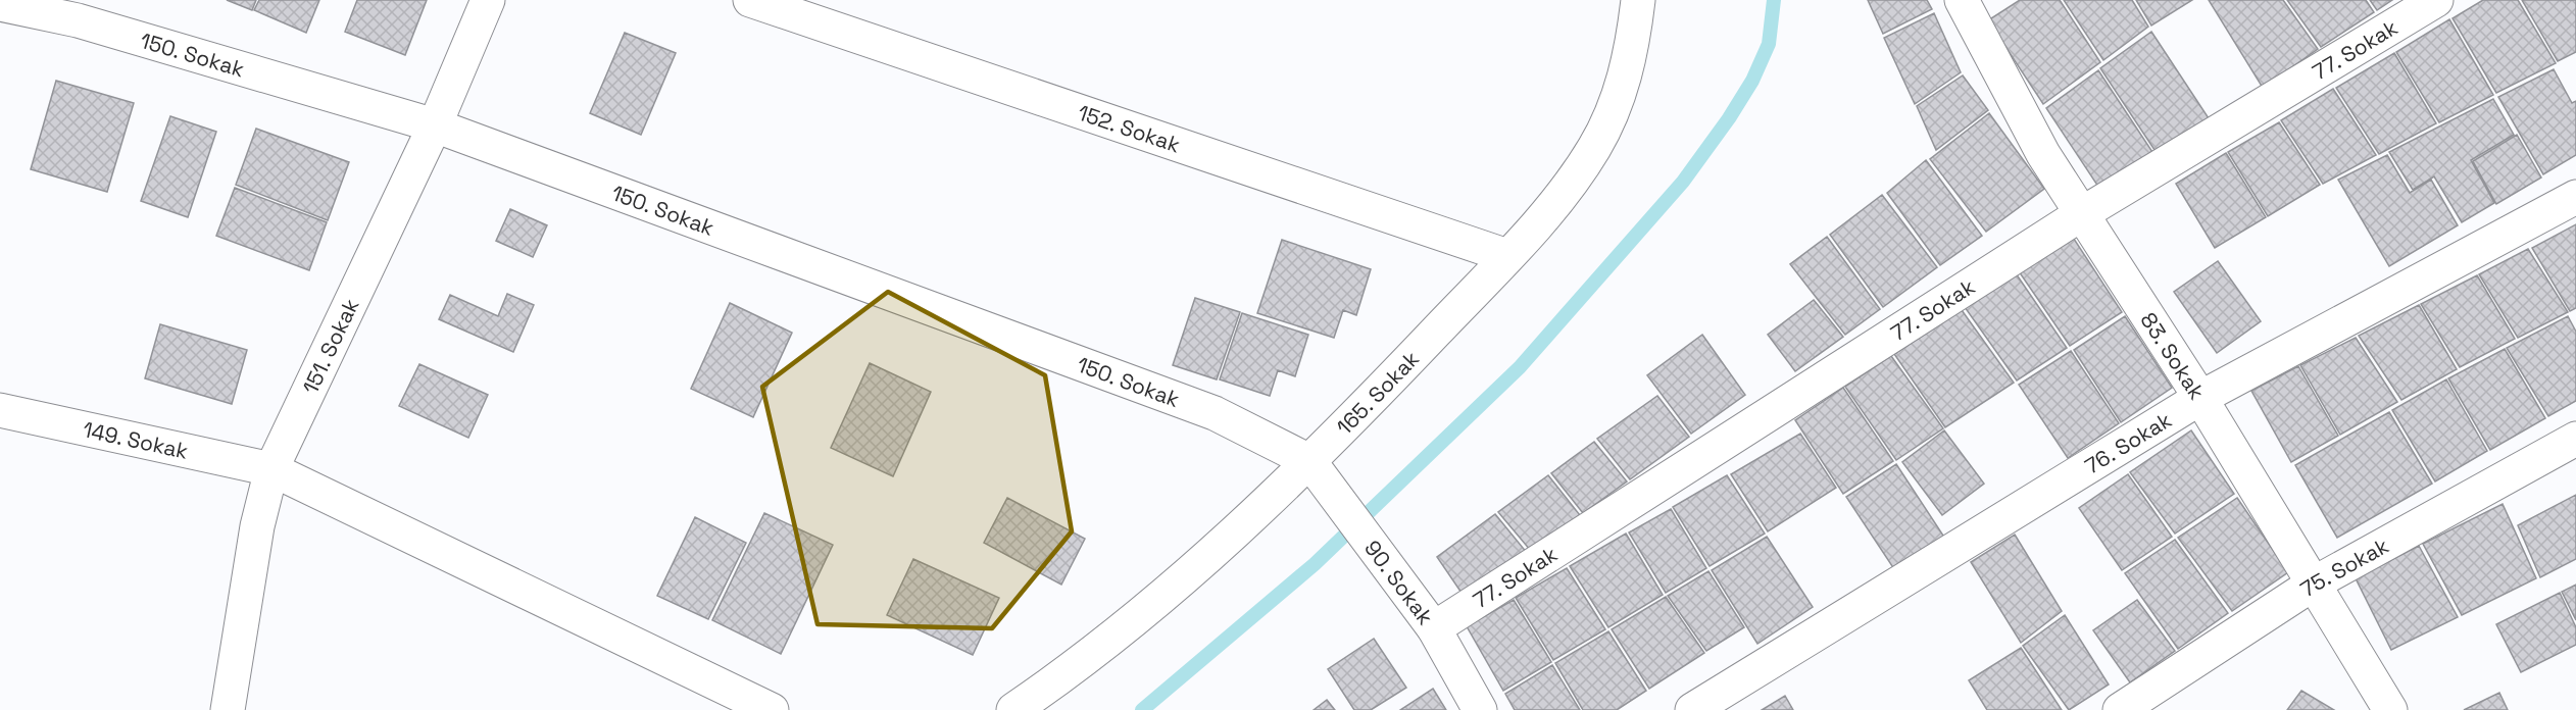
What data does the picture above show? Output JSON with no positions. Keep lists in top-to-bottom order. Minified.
{"streets":{"street":["77. Sokak","150. Sokak","152. Sokak","151. Sokak","83. Sokak","165. Sokak","149. Sokak","76. Sokak","75. Sokak","90. Sokak"]},"crossings":[["77. Sokak","83. Sokak"],["77. Sokak","90. Sokak"],["150. Sokak","151. Sokak"],["150. Sokak","165. Sokak"],["150. Sokak","90. Sokak"],["152. Sokak","165. Sokak"],["151. Sokak","149. Sokak"],["83. Sokak","76. Sokak"],["83. Sokak","75. Sokak"],["165. Sokak","90. Sokak"]]}
